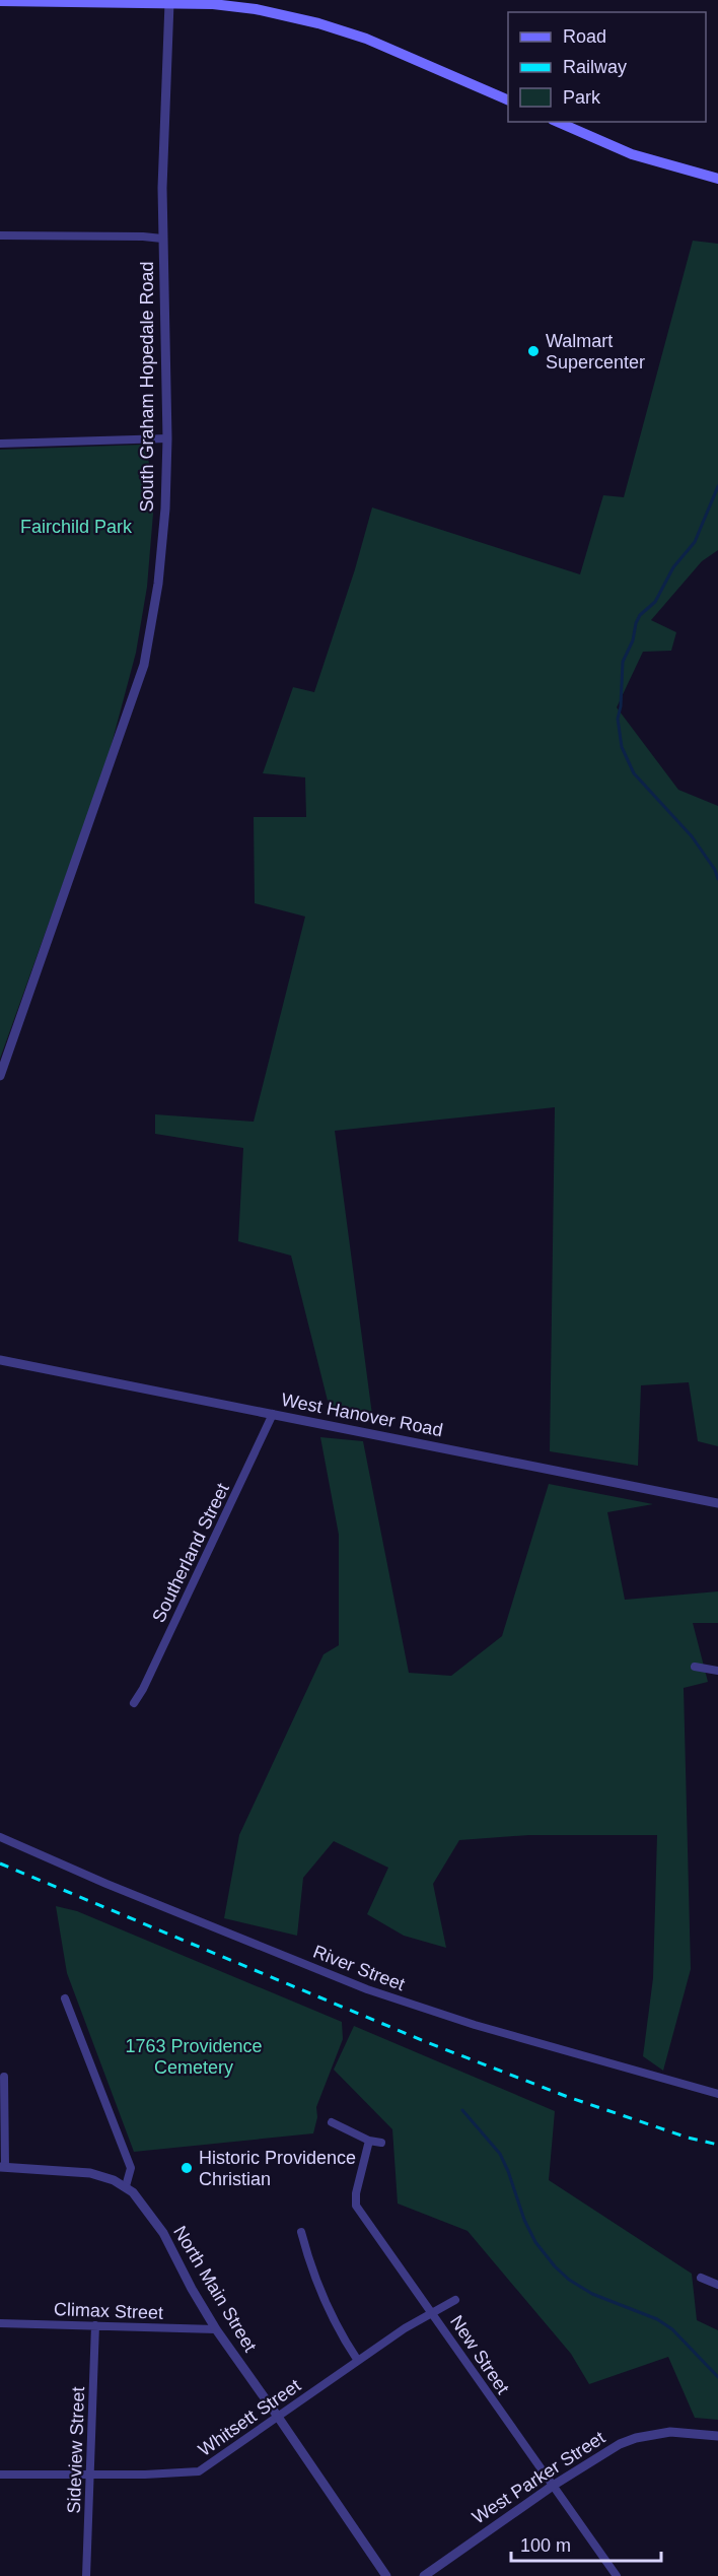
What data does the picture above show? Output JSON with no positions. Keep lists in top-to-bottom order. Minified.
{"streets":{"street":["South Graham Hopedale Road","West Hanover Road","Southerland Street","River Street","North Main Street","Climax Street","New Street","Whitsett Street","Sideview Street","West Parker Street"]},"crossings":[["West Hanover Road","Southerland Street"],["North Main Street","Climax Street"],["North Main Street","Whitsett Street"],["Climax Street","Sideview Street"],["New Street","Whitsett Street"],["New Street","West Parker Street"],["Whitsett Street","Sideview Street"]],"parks":["Fairchild Park","1763 Providence Cemetery"],"places":["Walmart Supercenter","Historic Providence Christian"],"legend":["Road","Railway","Park"],"scale_bar":"100 m"}
